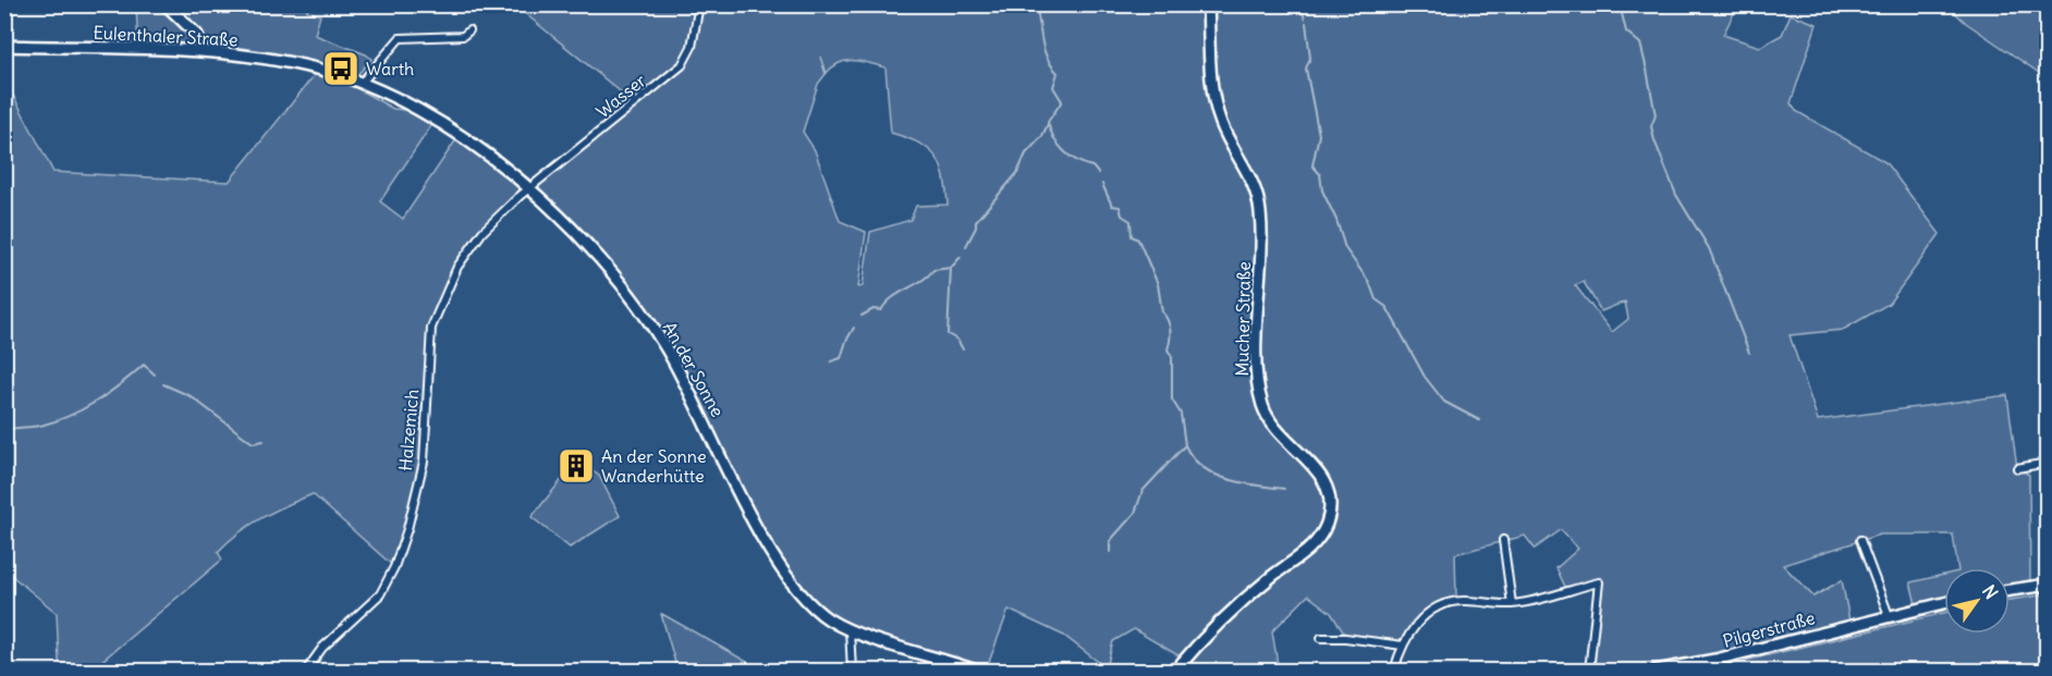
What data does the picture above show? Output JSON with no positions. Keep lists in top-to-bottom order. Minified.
{"streets":{"street":["Eulenthaler Straße","Wasser","Mucher Straße","An der Sonne","Halzemich","Pilgerstraße"]},"crossings":[["Eulenthaler Straße","An der Sonne"],["Wasser","An der Sonne"],["Wasser","Halzemich"],["An der Sonne","Halzemich"]],"places":{"bus stop":["Warth"],"building":["An der Sonne Wanderhütte"]},"north":"top right"}
